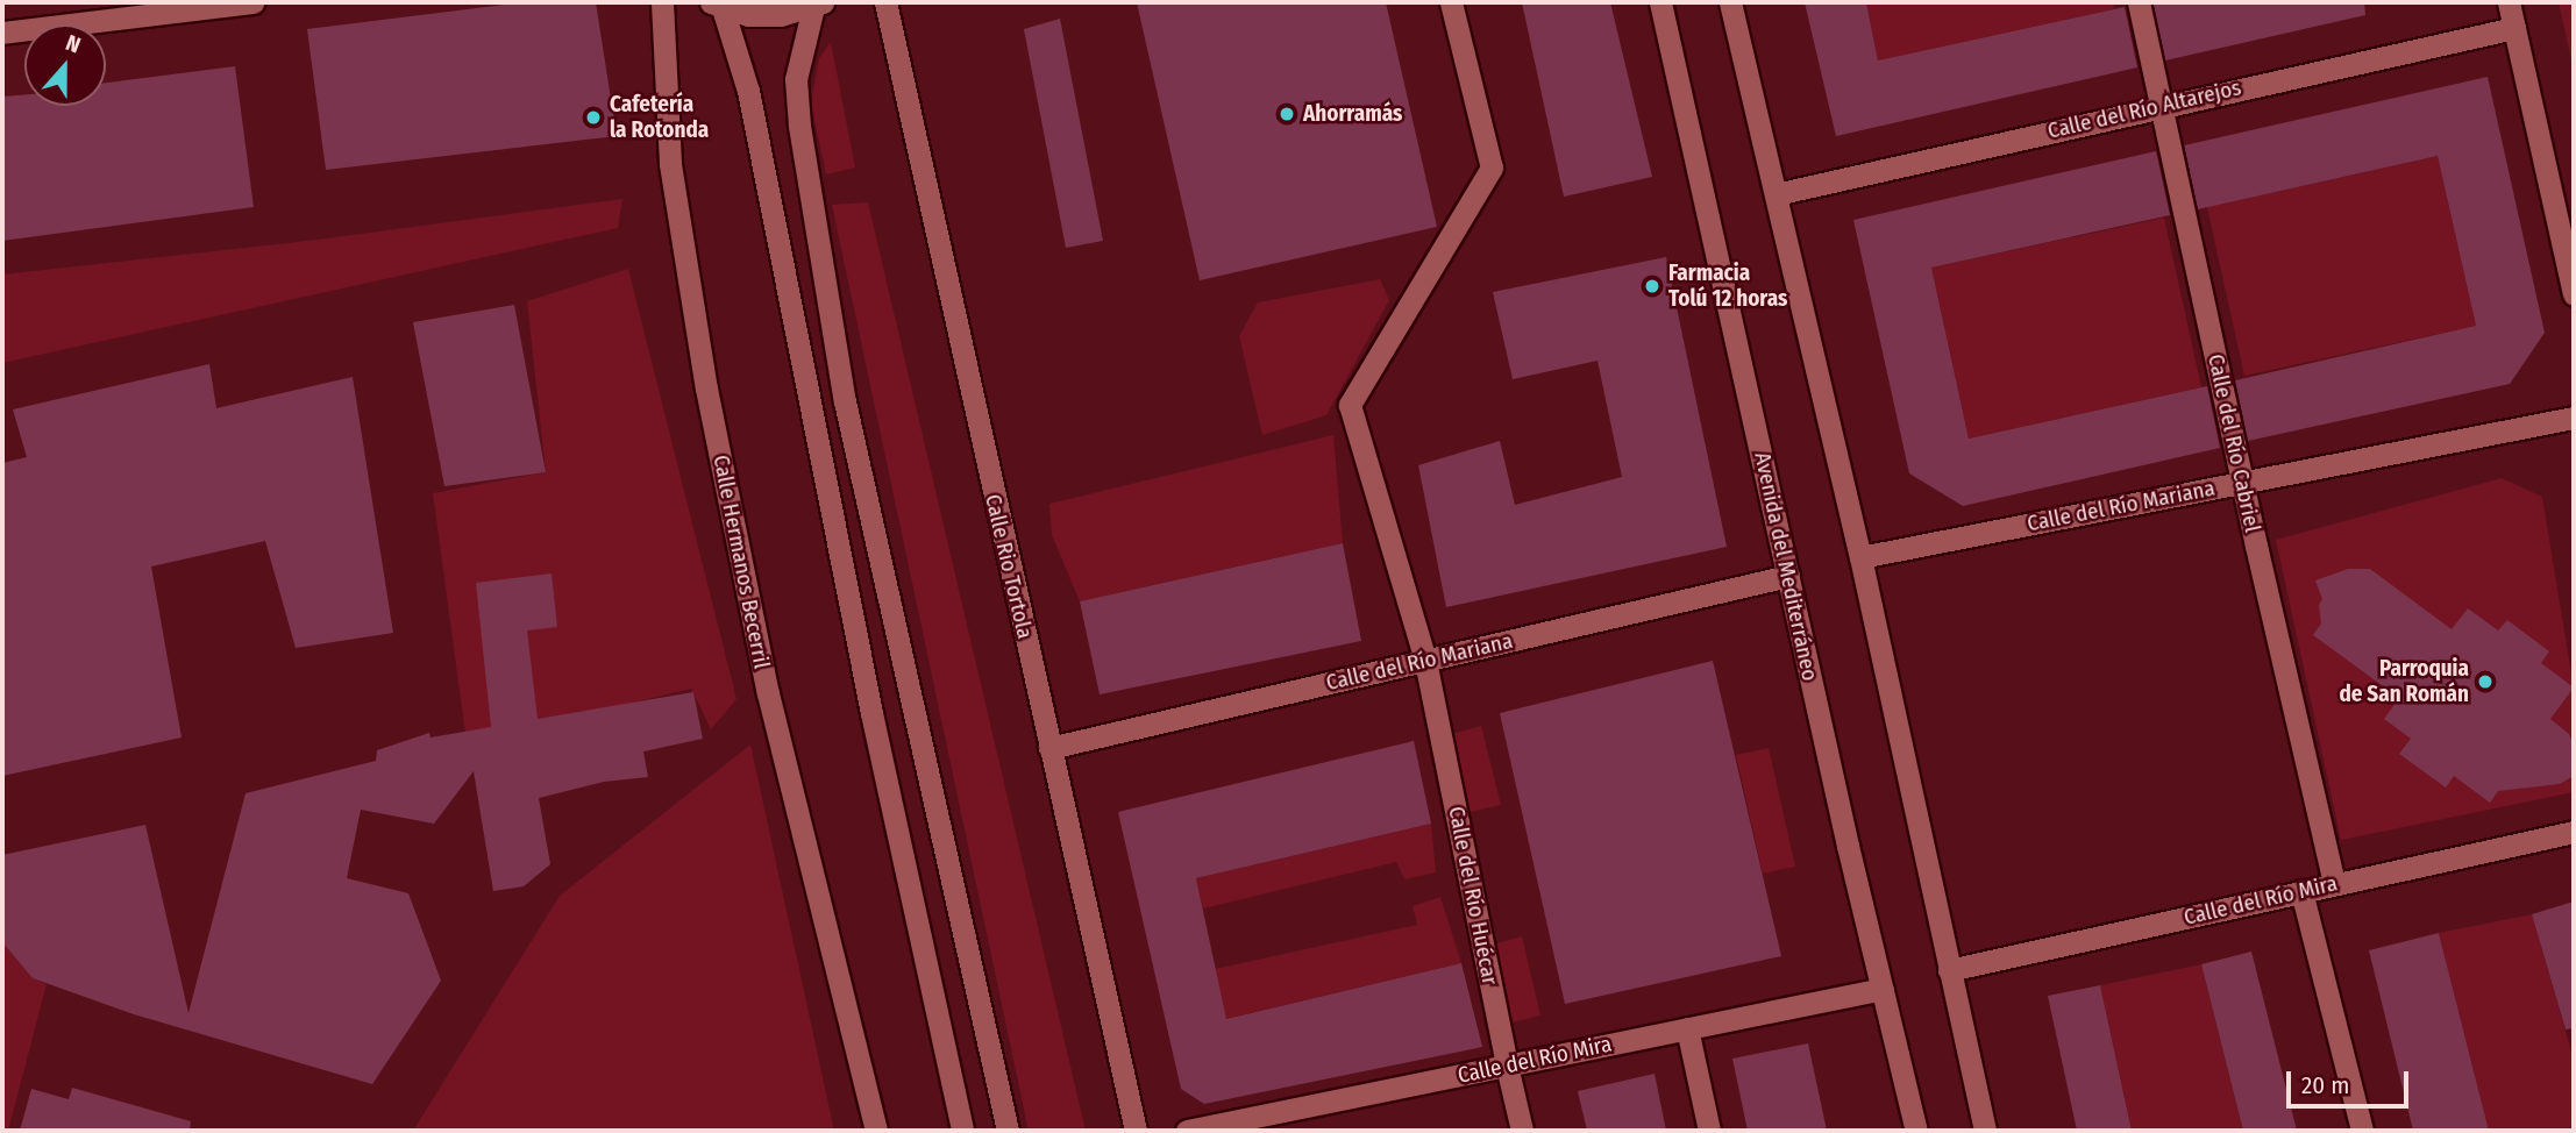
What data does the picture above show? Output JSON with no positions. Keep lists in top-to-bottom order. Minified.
{"streets":{"street":["Calle del Río Altarejos","Calle del Río Cabriel","Calle del Río Mariana","Calle Hermanos Becerril","Calle Rio Tortola","Avenida del Mediterráneo","Calle del Río Huécar","Calle del Río Mira"]},"crossings":[["Calle del Río Altarejos","Calle del Río Cabriel"],["Calle del Río Cabriel","Calle del Río Mariana"],["Calle del Río Cabriel","Calle del Río Mira"],["Calle del Río Mariana","Calle Rio Tortola"],["Calle del Río Mariana","Avenida del Mediterráneo"],["Calle del Río Mariana","Calle del Río Huécar"],["Avenida del Mediterráneo","Calle del Río Mira"],["Calle del Río Huécar","Calle del Río Mira"]],"places":["Ahorramás","Cafetería la Rotonda","Farmacia Tolú 12 horas","Parroquia de San Román"],"scale_bar":"20 m","north":"top"}
